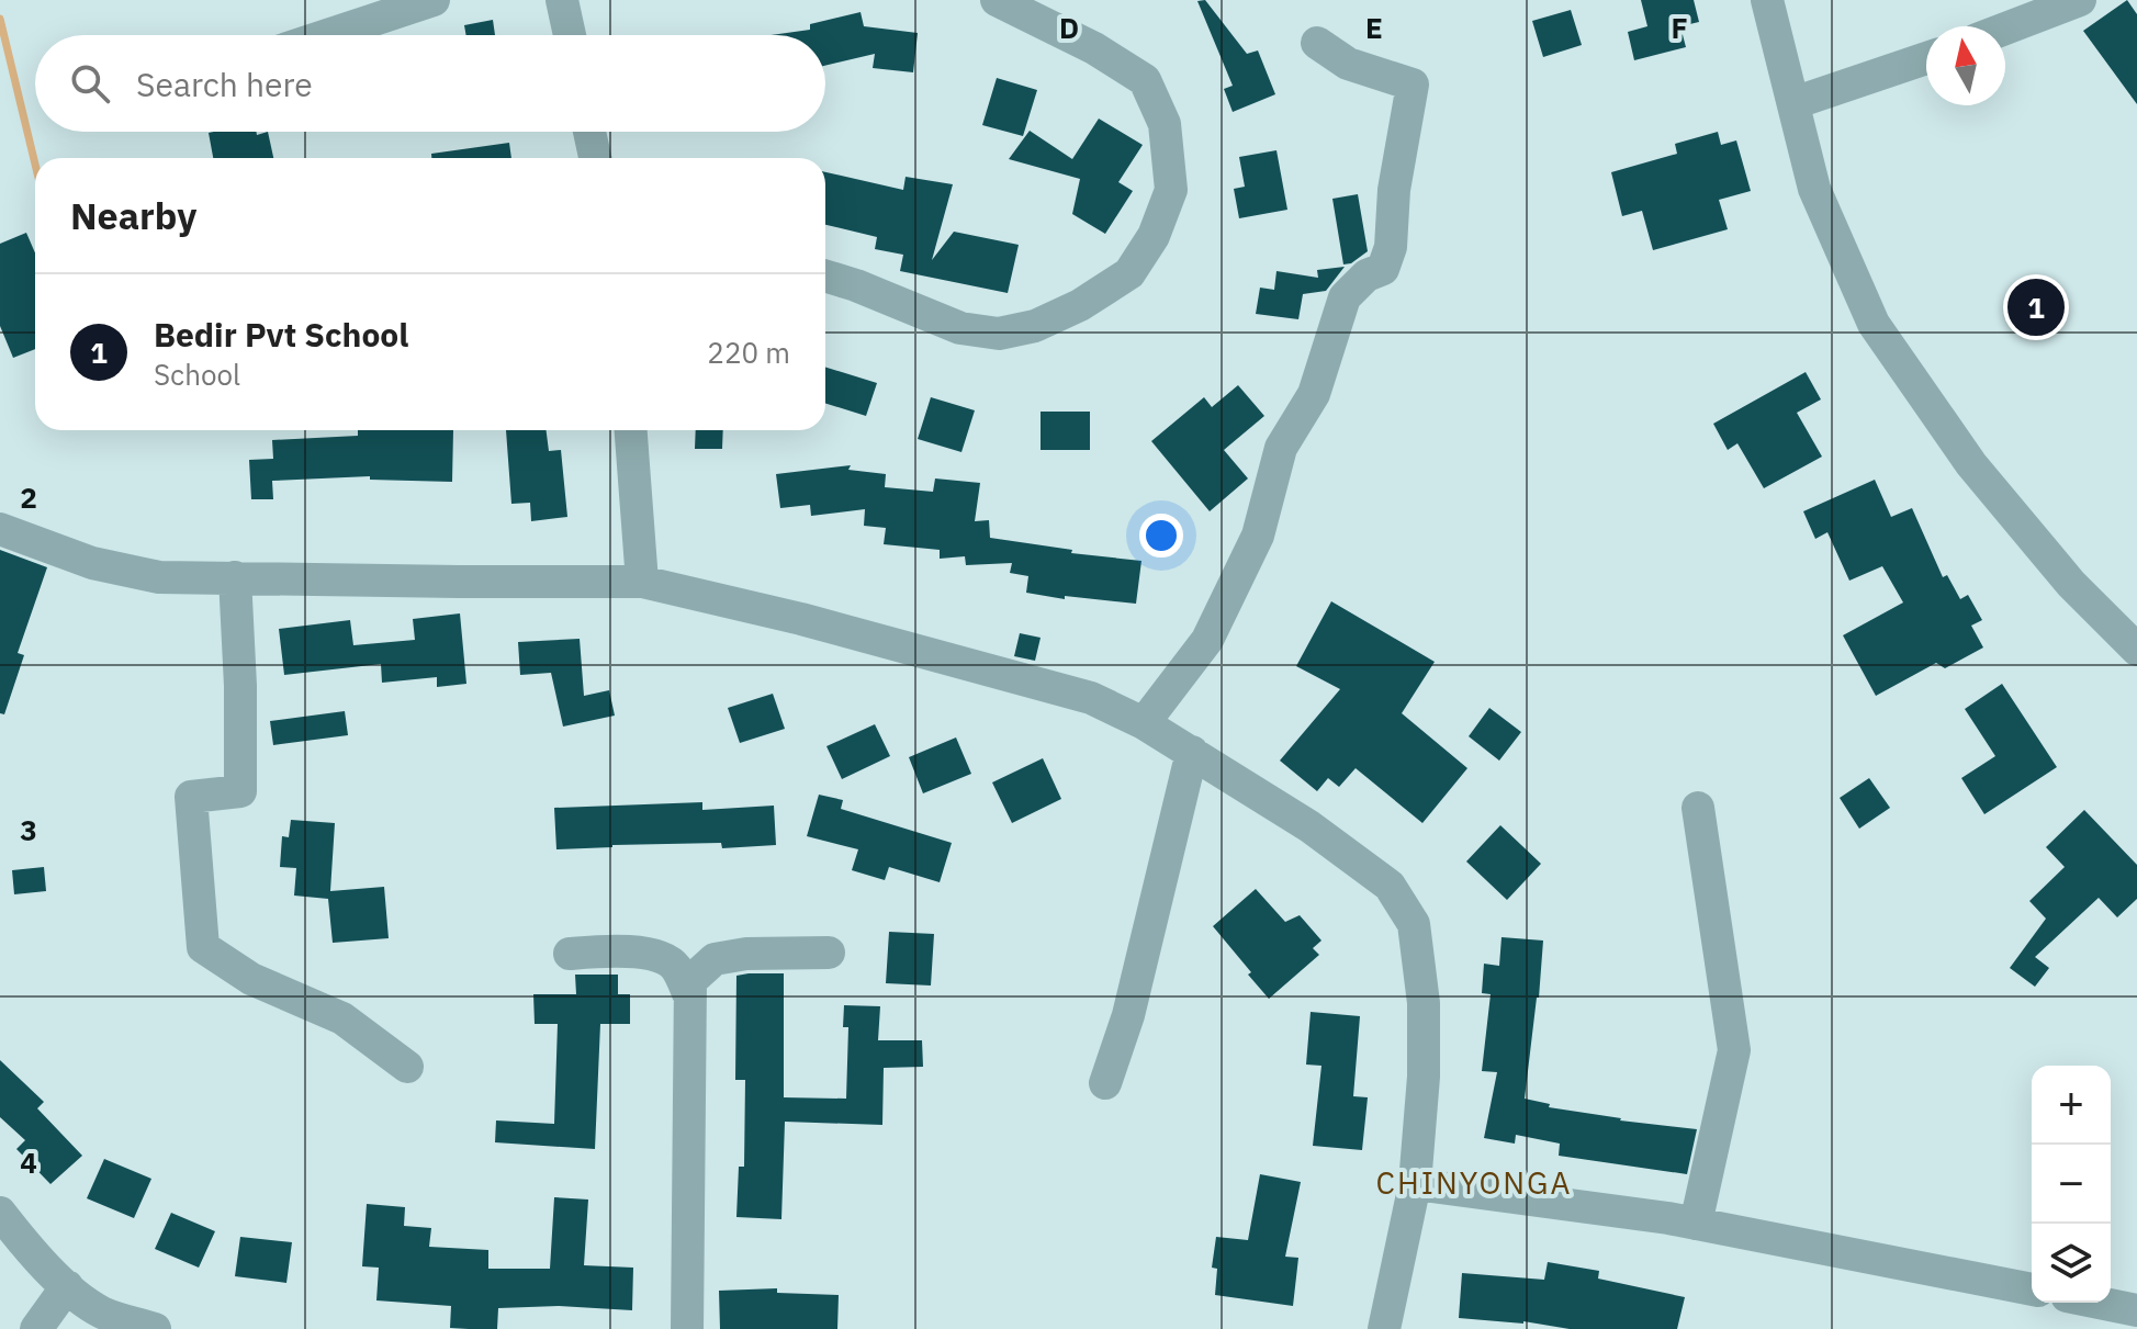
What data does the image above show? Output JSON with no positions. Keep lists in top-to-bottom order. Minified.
{"districts":["CHINYONGA"],"north":"top","page":{"search":"Search here","heading":"Nearby","list":[{"mark":"1","name":"Bedir Pvt School","note":"School","value":"220 m"}],"pins":"1","map_buttons":["+","−"]},"grid":{"columns":["D","E","F"],"rows":["2","3","4"]}}
